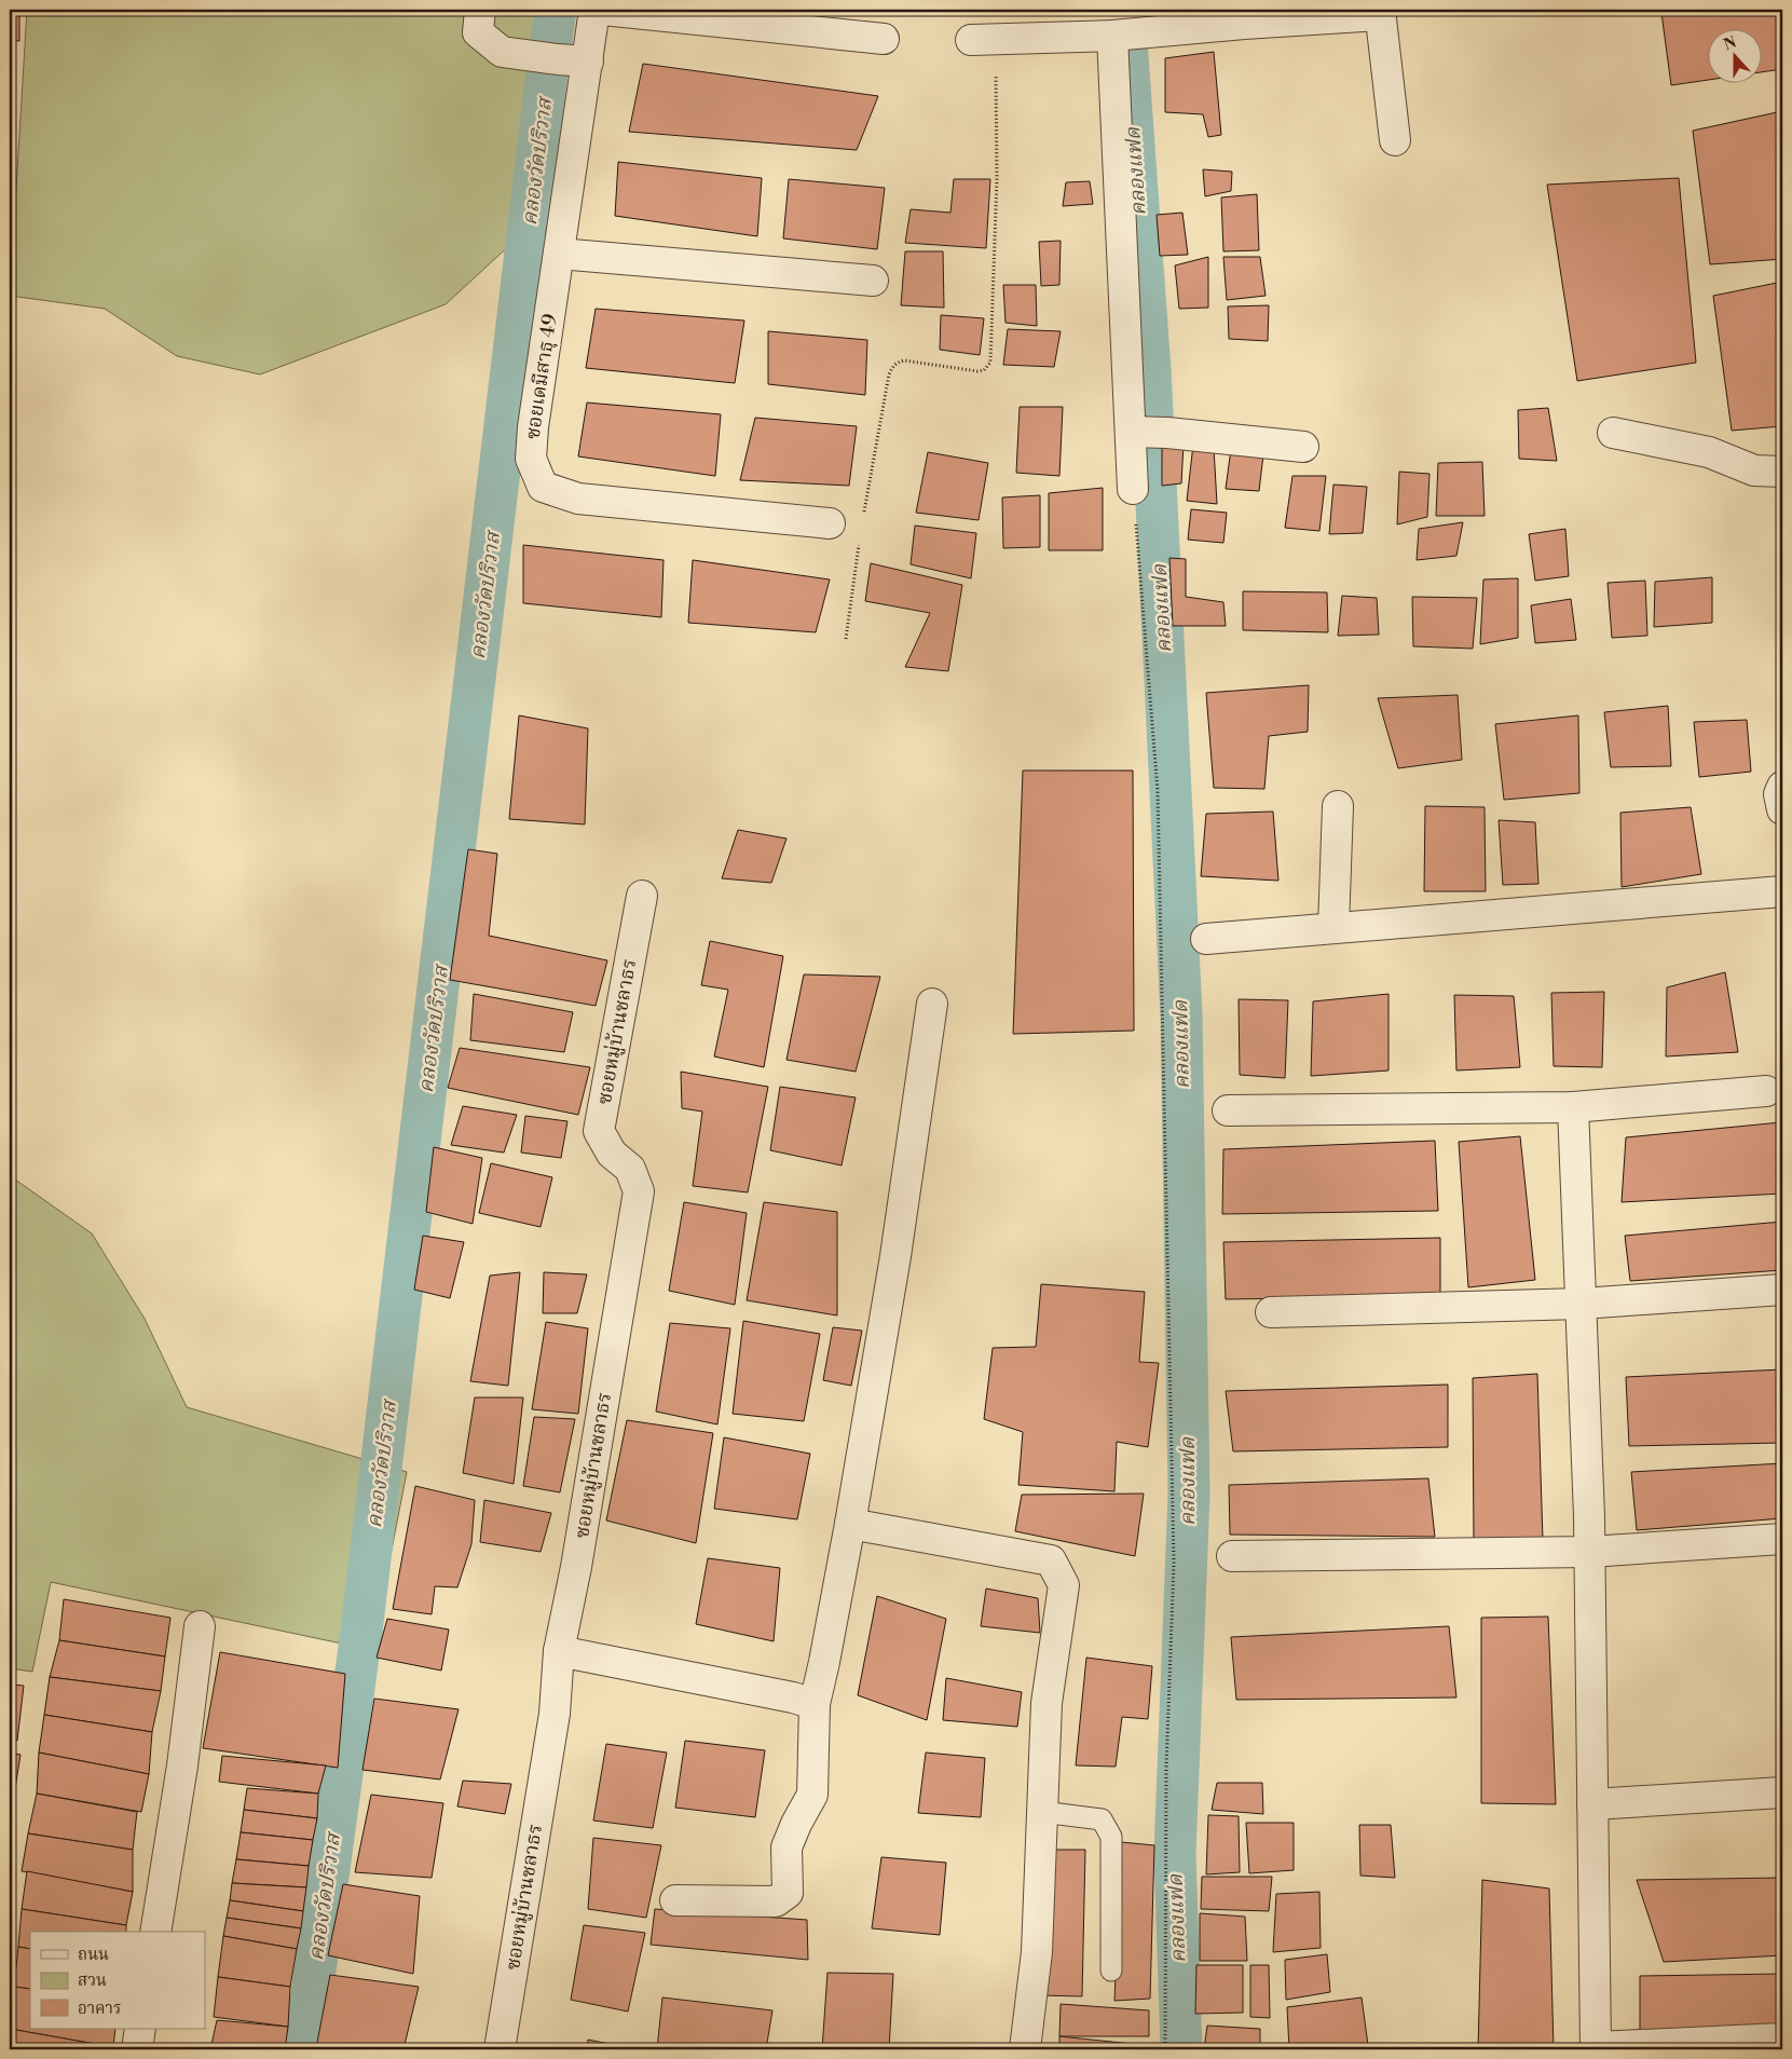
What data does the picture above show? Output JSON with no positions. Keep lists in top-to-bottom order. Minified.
{"streets":{"street":["ซอยเดมีสาธุ 49","ซอยหมู่บ้านชลาธร"]},"water":["คลองวัดปริวาส","คลองแฟด"],"legend":["ถนน","สวน","อาคาร"],"north":"top"}
